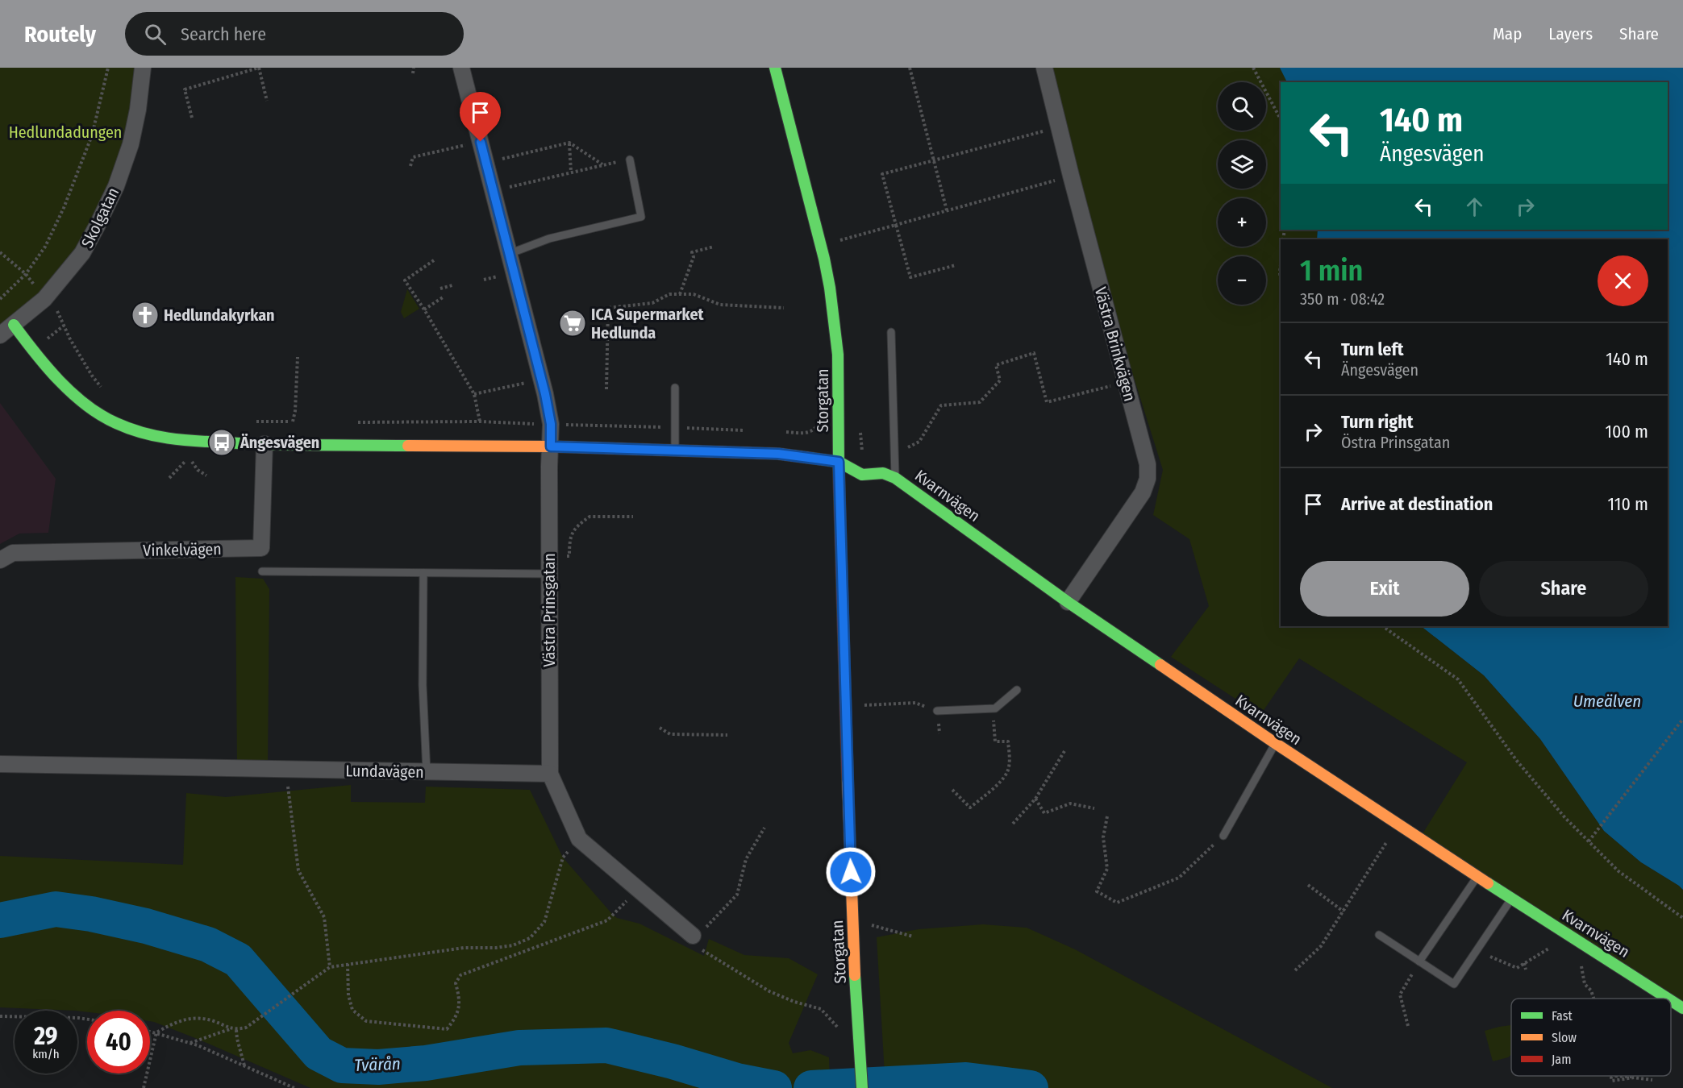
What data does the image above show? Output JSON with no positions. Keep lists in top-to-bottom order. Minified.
{"streets":{"street":["Skolgatan","Västra Brinkvägen","Storgatan","Kvarnvägen","Vinkelvägen","Västra Prinsgatan","Lundavägen"]},"crossings":[["Västra Brinkvägen","Kvarnvägen"],["Storgatan","Kvarnvägen"],["Västra Prinsgatan","Lundavägen"]],"water":["Umeälven","Tvärån"],"parks":["Hedlundadungen"],"places":{"church":["Hedlundakyrkan"],"supermarket":["ICA Supermarket Hedlunda"],"bus stop":["Ängesvägen"]},"legend":["Fast","Slow","Jam"],"page":{"header":"Routely","search":"Search here","nav":["Map","Layers","Share"],"map_buttons":["+","−"],"turn":["140 m","Ängesvägen"],"heading":["1 min","350 m · 08:42"],"list":[{"name":"Turn left","note":"Ängesvägen","value":"140 m"},{"name":"Turn right","note":"Östra Prinsgatan","value":"100 m"},{"name":"Arrive at destination","value":"110 m"}],"buttons":["Exit","Share"],"speed":"29 km/h","limit":"40"}}
